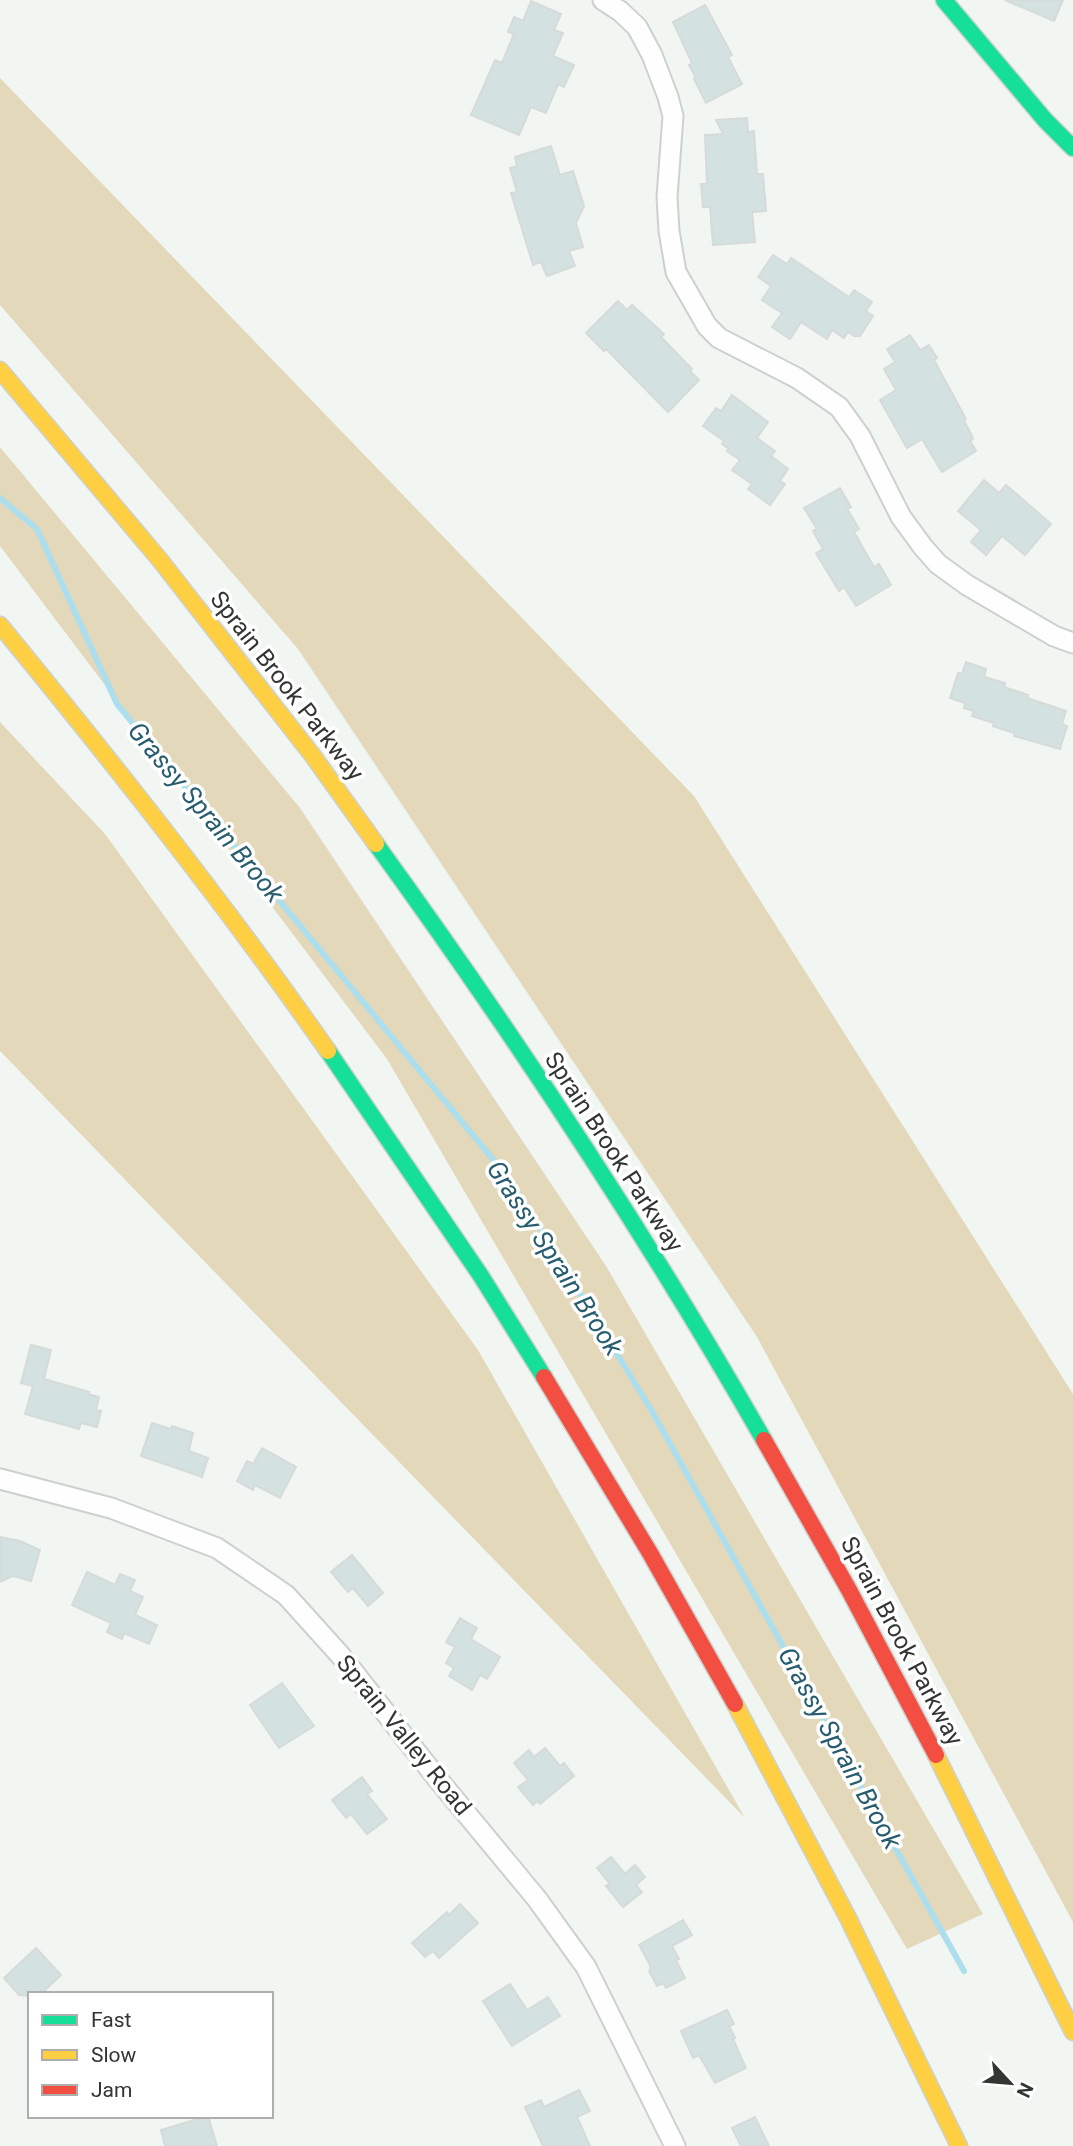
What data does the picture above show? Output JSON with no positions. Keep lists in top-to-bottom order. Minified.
{"streets":{"main road":["Sprain Brook Parkway"],"street":["Sprain Valley Road"]},"water":["Grassy Sprain Brook"],"legend":["Fast","Slow","Jam"],"north":"bottom right"}
